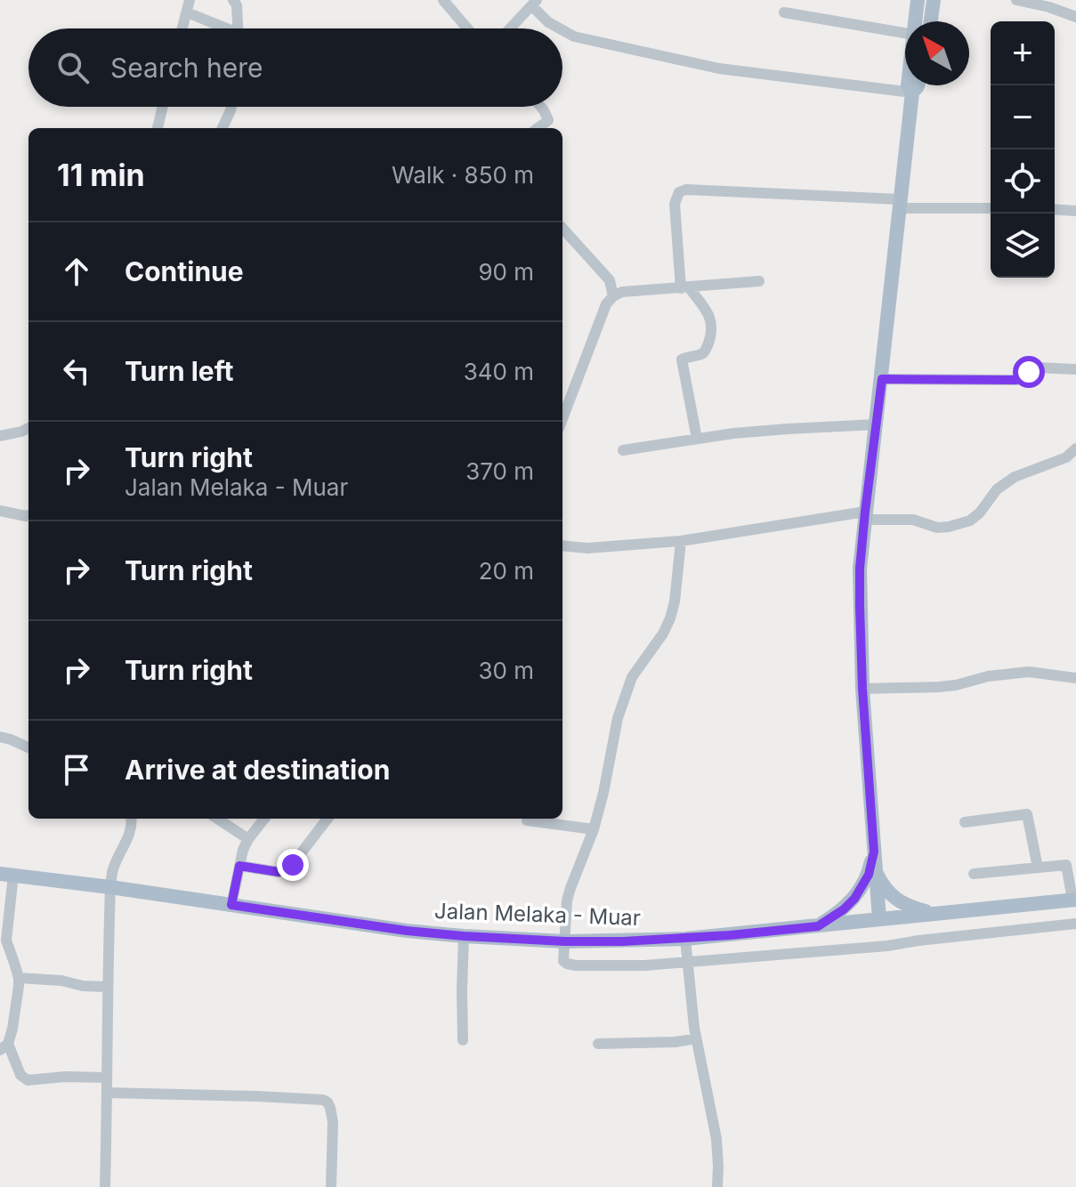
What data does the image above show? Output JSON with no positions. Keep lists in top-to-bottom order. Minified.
{"streets":{"main road":["Jalan Melaka - Muar"]},"north":"top left","page":{"map_buttons":["+","−"],"search":"Search here","heading":["11 min","Walk · 850 m"],"list":[["Continue","90 m"],["Turn left","340 m"],["Turn right","Jalan Melaka - Muar","370 m"],["Turn right","20 m"],["Turn right","30 m"],"Arrive at destination"]}}
